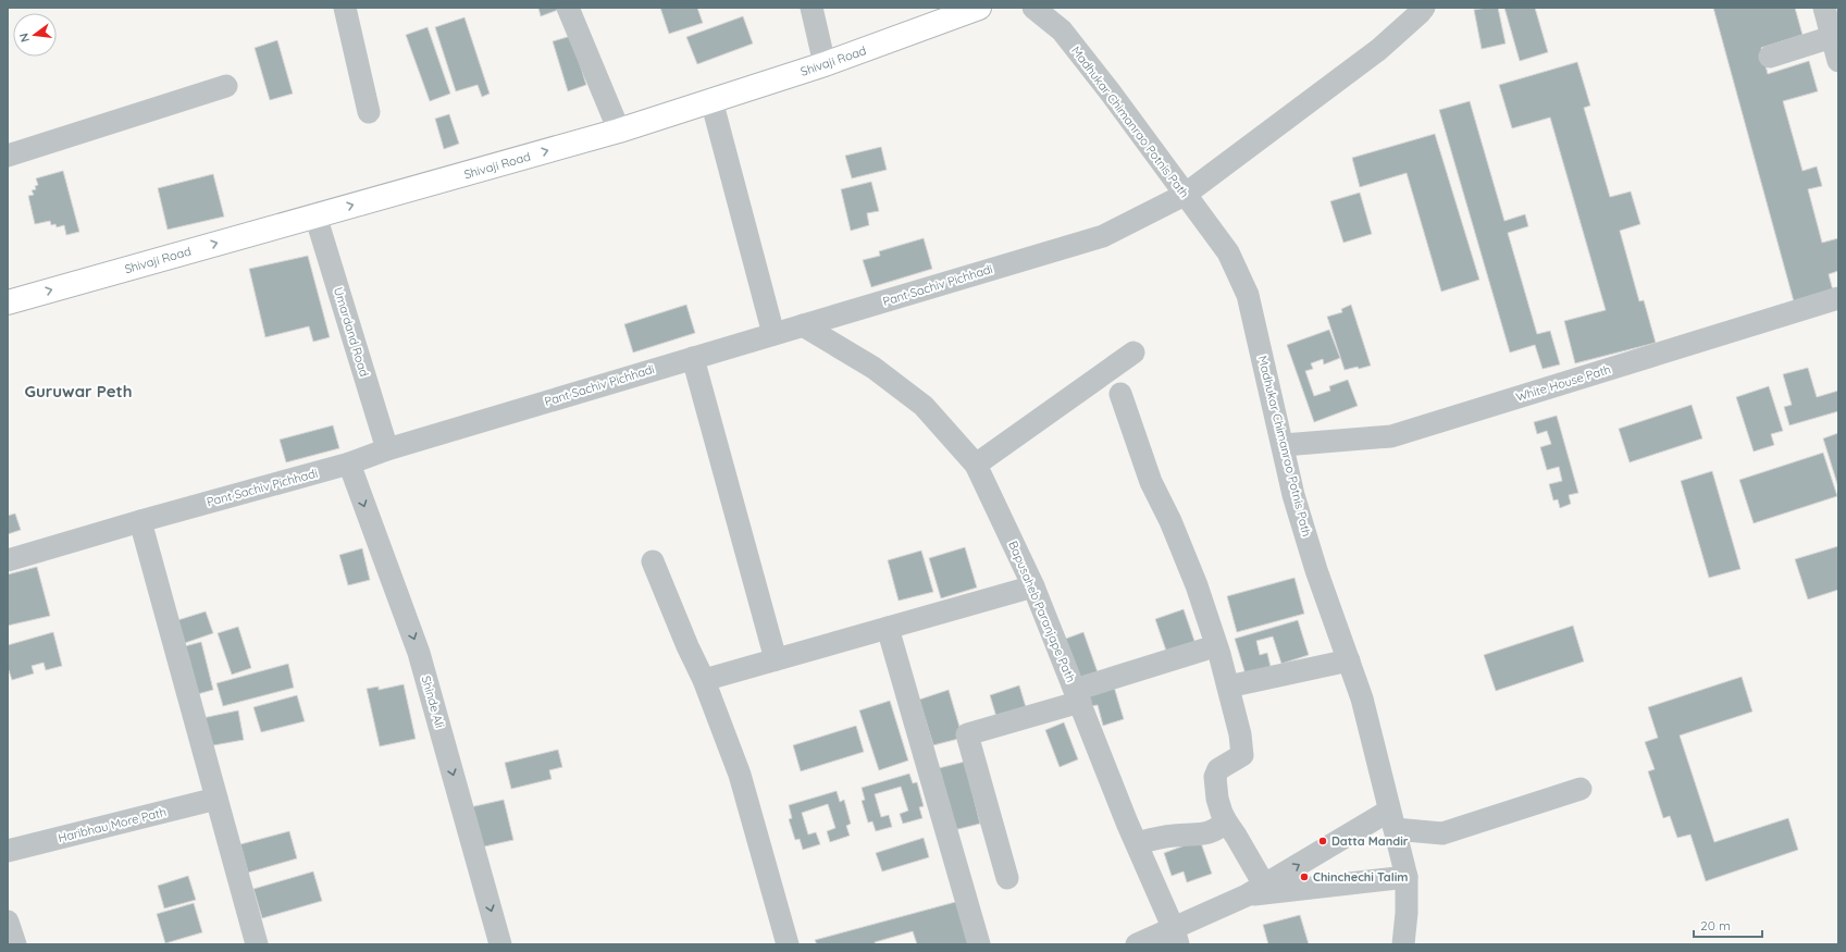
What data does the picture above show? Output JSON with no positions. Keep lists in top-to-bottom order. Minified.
{"streets":{"highway":["Shivaji Road"],"street":["Madhukar Chimanrao Potnis Path","Pant Sachiv Pichhadi","Umardand Road","White House Path","Bapusaheb Paranjape Path","Shinde Ali","Haribhau More Path"]},"crossings":[["Shivaji Road","Umardand Road"],["Madhukar Chimanrao Potnis Path","Pant Sachiv Pichhadi"],["Madhukar Chimanrao Potnis Path","White House Path"],["Pant Sachiv Pichhadi","Umardand Road"],["Pant Sachiv Pichhadi","Bapusaheb Paranjape Path"],["Pant Sachiv Pichhadi","Shinde Ali"]],"one_way":["Shivaji Road","Shinde Ali"],"districts":["Guruwar Peth"],"places":["Datta Mandir","Chinchechi Talim"],"scale_bar":"20 m","north":"left"}
